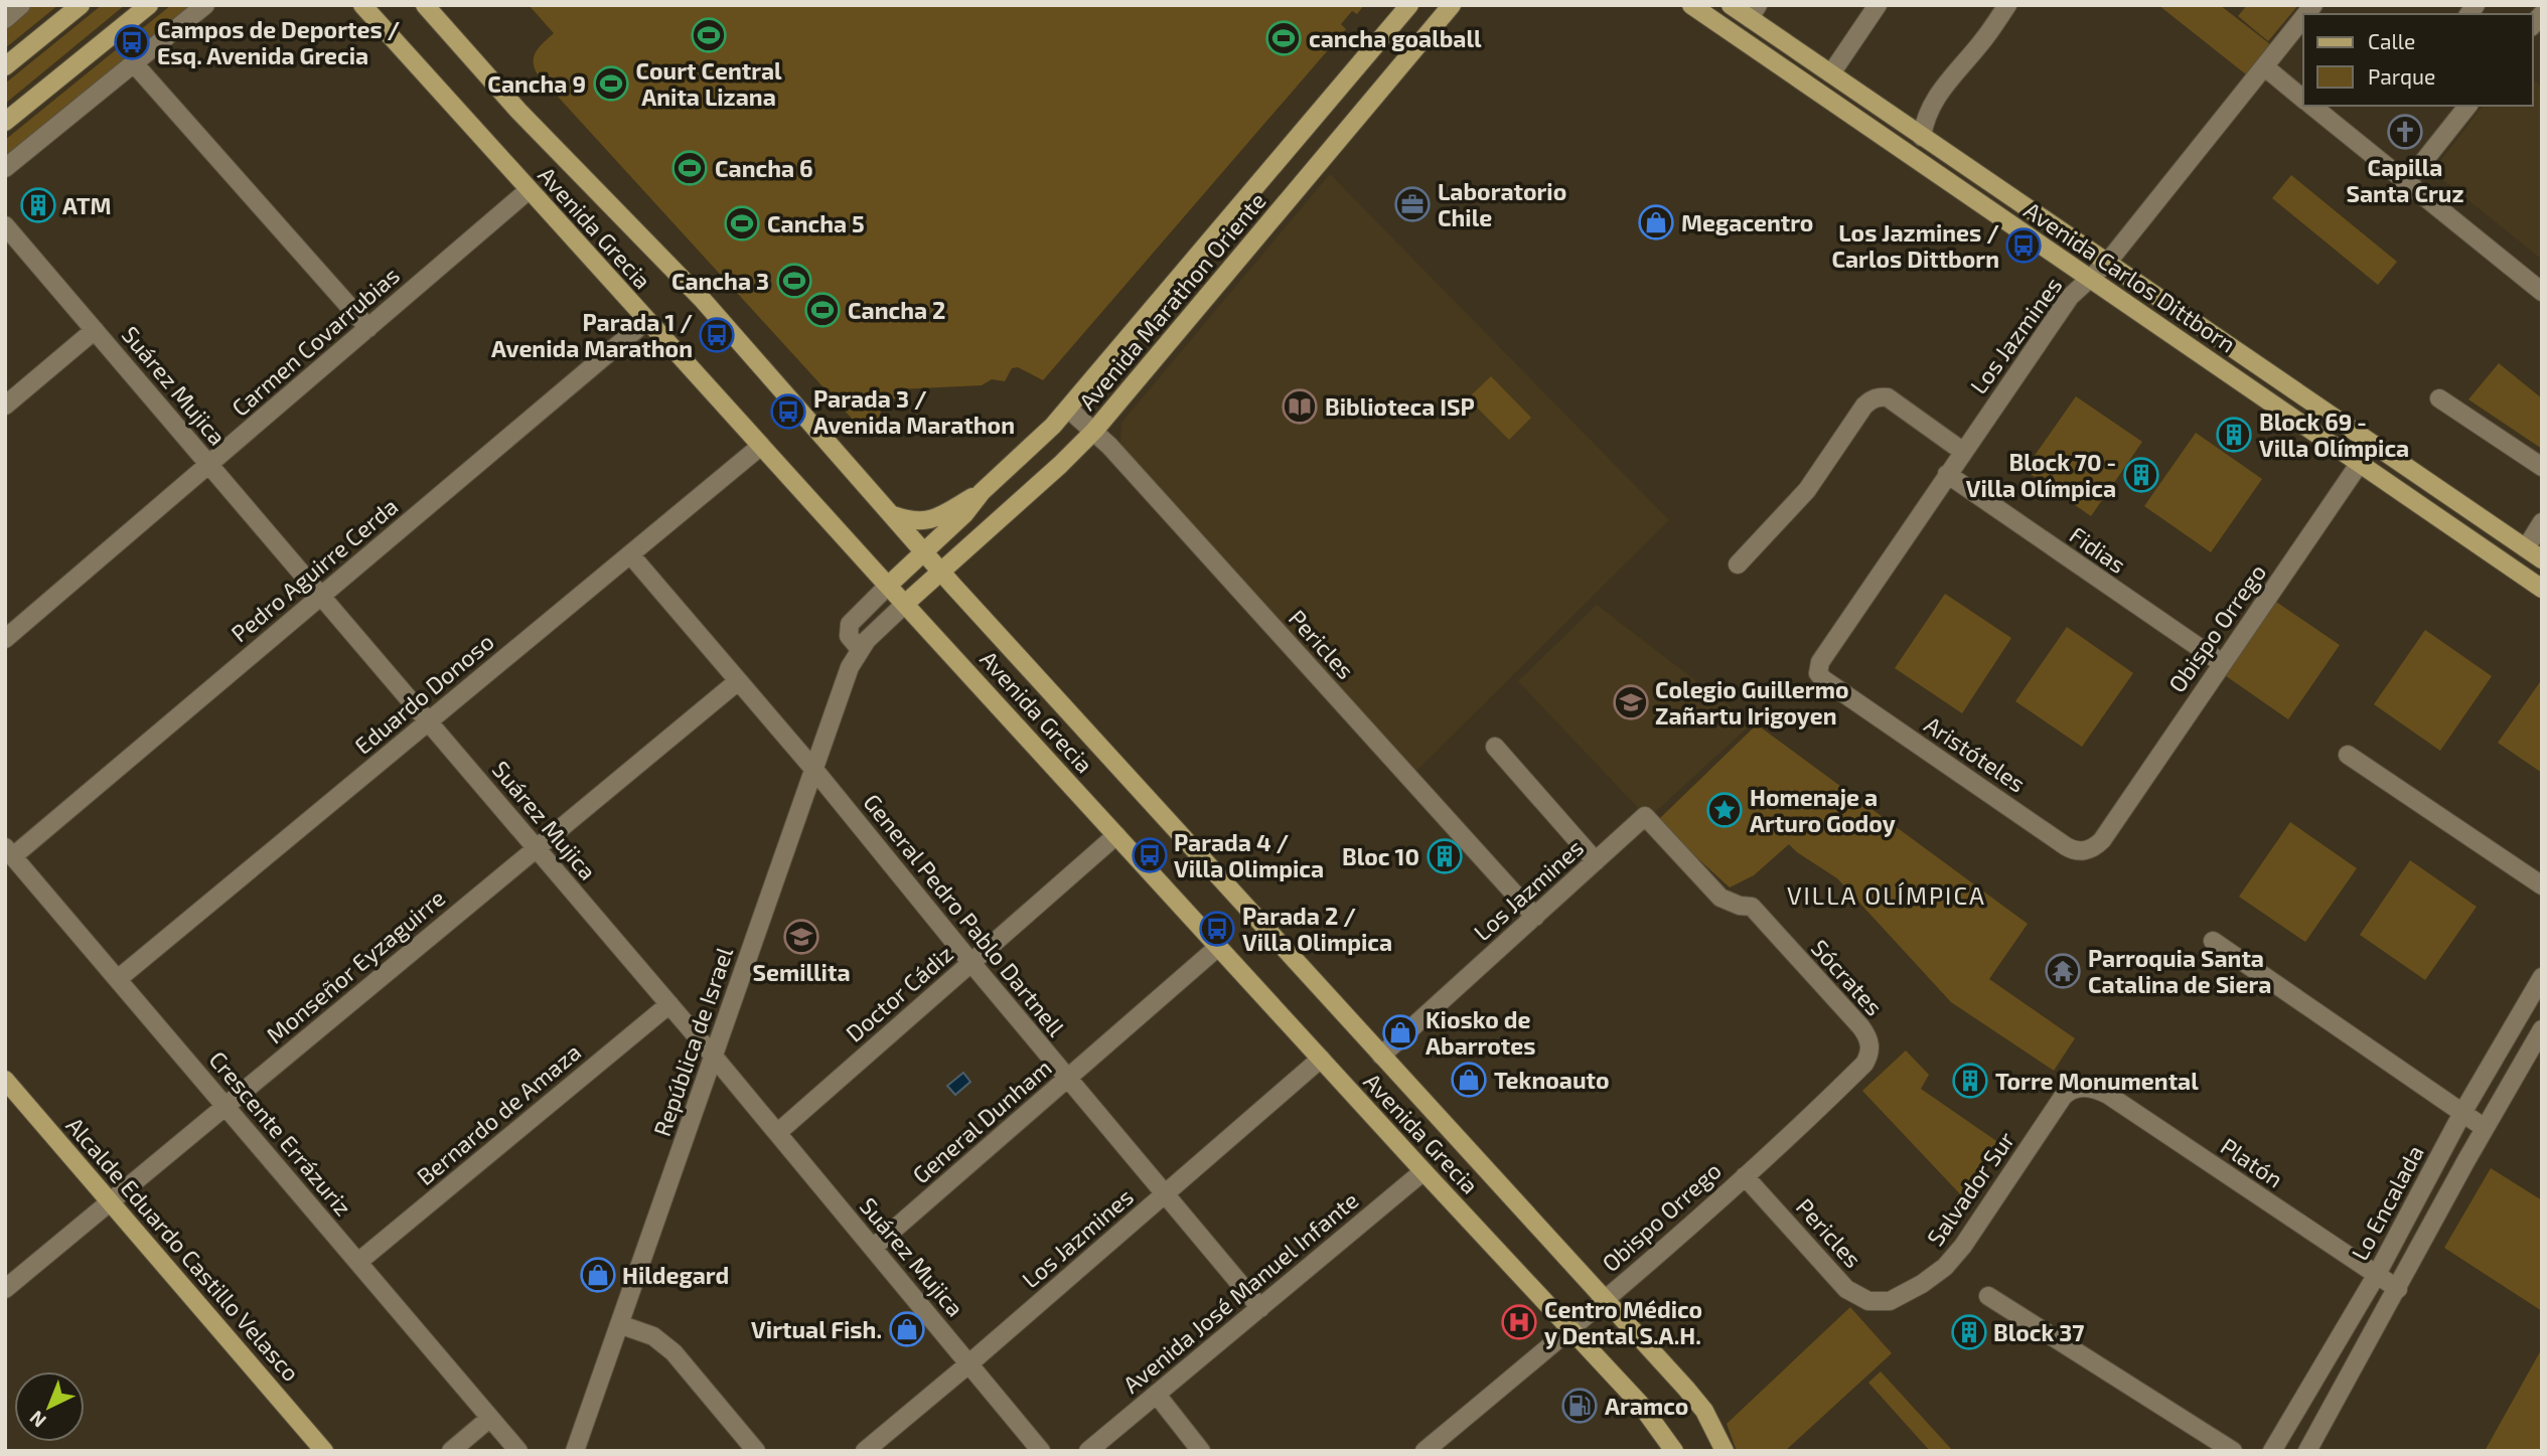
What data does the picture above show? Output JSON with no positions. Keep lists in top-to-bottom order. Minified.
{"streets":{"main road":["Avenida Grecia","Avenida Carlos Dittborn","Avenida Marathon Oriente","Alcalde Eduardo Castillo Velasco"],"street":["Los Jazmines","Carmen Covarrubias","Suárez Mujica","Fidias","Pedro Aguirre Cerda","Obispo Orrego","Pericles","Eduardo Donoso","Aristóteles","General Pedro Pablo Dartnell","Monseñor Eyzaguirre","Sócrates","Doctor Cádiz","República de Israel","Bernardo de Amaza","General Dunham","Crescente Errázuriz","Platón","Salvador Sur","Lo Encalada","Avenida José Manuel Infante"]},"crossings":[["Avenida Grecia","Avenida Marathon Oriente"],["Avenida Grecia","Los Jazmines"],["Avenida Grecia","Carmen Covarrubias"],["Avenida Grecia","Pedro Aguirre Cerda"],["Avenida Grecia","Obispo Orrego"],["Avenida Grecia","Eduardo Donoso"],["Avenida Grecia","Doctor Cádiz"],["Avenida Grecia","República de Israel"],["Avenida Grecia","General Dunham"],["Avenida Grecia","Avenida José Manuel Infante"],["Avenida Carlos Dittborn","Los Jazmines"],["Avenida Carlos Dittborn","Obispo Orrego"],["Avenida Marathon Oriente","Pericles"],["Avenida Marathon Oriente","República de Israel"],["Los Jazmines","Suárez Mujica"],["Los Jazmines","Fidias"],["Los Jazmines","Pericles"],["Los Jazmines","Aristóteles"],["Los Jazmines","General Pedro Pablo Dartnell"],["Los Jazmines","Sócrates"],["Carmen Covarrubias","Suárez Mujica"],["Suárez Mujica","Pedro Aguirre Cerda"],["Suárez Mujica","Eduardo Donoso"],["Suárez Mujica","Monseñor Eyzaguirre"],["Suárez Mujica","Doctor Cádiz"],["Suárez Mujica","República de Israel"],["Suárez Mujica","Bernardo de Amaza"],["Suárez Mujica","General Dunham"],["Fidias","Obispo Orrego"],["Pedro Aguirre Cerda","Crescente Errázuriz"],["Obispo Orrego","Pericles"],["Obispo Orrego","Aristóteles"],["Obispo Orrego","Sócrates"],["Pericles","Salvador Sur"],["Eduardo Donoso","General Pedro Pablo Dartnell"],["Eduardo Donoso","Crescente Errázuriz"],["General Pedro Pablo Dartnell","Monseñor Eyzaguirre"],["General Pedro Pablo Dartnell","Doctor Cádiz"],["General Pedro Pablo Dartnell","República de Israel"],["General Pedro Pablo Dartnell","General Dunham"],["General Pedro Pablo Dartnell","Avenida José Manuel Infante"],["Monseñor Eyzaguirre","Crescente Errázuriz"],["Monseñor Eyzaguirre","Alcalde Eduardo Castillo Velasco"],["Bernardo de Amaza","Crescente Errázuriz"],["Platón","Salvador Sur"],["Platón","Lo Encalada"]],"districts":["VILLA OLÍMPICA"],"places":{"sports":["Court Central Anita Lizana","cancha goalball","Cancha 9","Cancha 6","Cancha 5","Cancha 3","Cancha 2"],"bus stop":["Campos de Deportes / Esq. Avenida Grecia","Los Jazmines / Carlos Dittborn","Parada 1 / Avenida Marathon","Parada 3 / Avenida Marathon","Parada 4 / Villa Olimpica","Parada 2 / Villa Olimpica"],"church":["Capilla Santa Cruz"],"office":["Laboratorio Chile"],"building":["ATM","Block 69 - Villa Olímpica","Block 70 - Villa Olímpica","Bloc 10","Torre Monumental","Block 37"],"shop":["Megacentro","Kiosko de Abarrotes","Teknoauto","Hildegard","Virtual Fish."],"library":["Biblioteca ISP"],"school or university":["Colegio Guillermo Zañartu Irigoyen","Semillita"],"place":["Homenaje a Arturo Godoy"],"temple":["Parroquia Santa Catalina de Siera"],"hospital":["Centro Médico y Dental S.A.H."],"fuel station":["Aramco"]},"legend":["Calle","Parque"],"north":"bottom left"}
